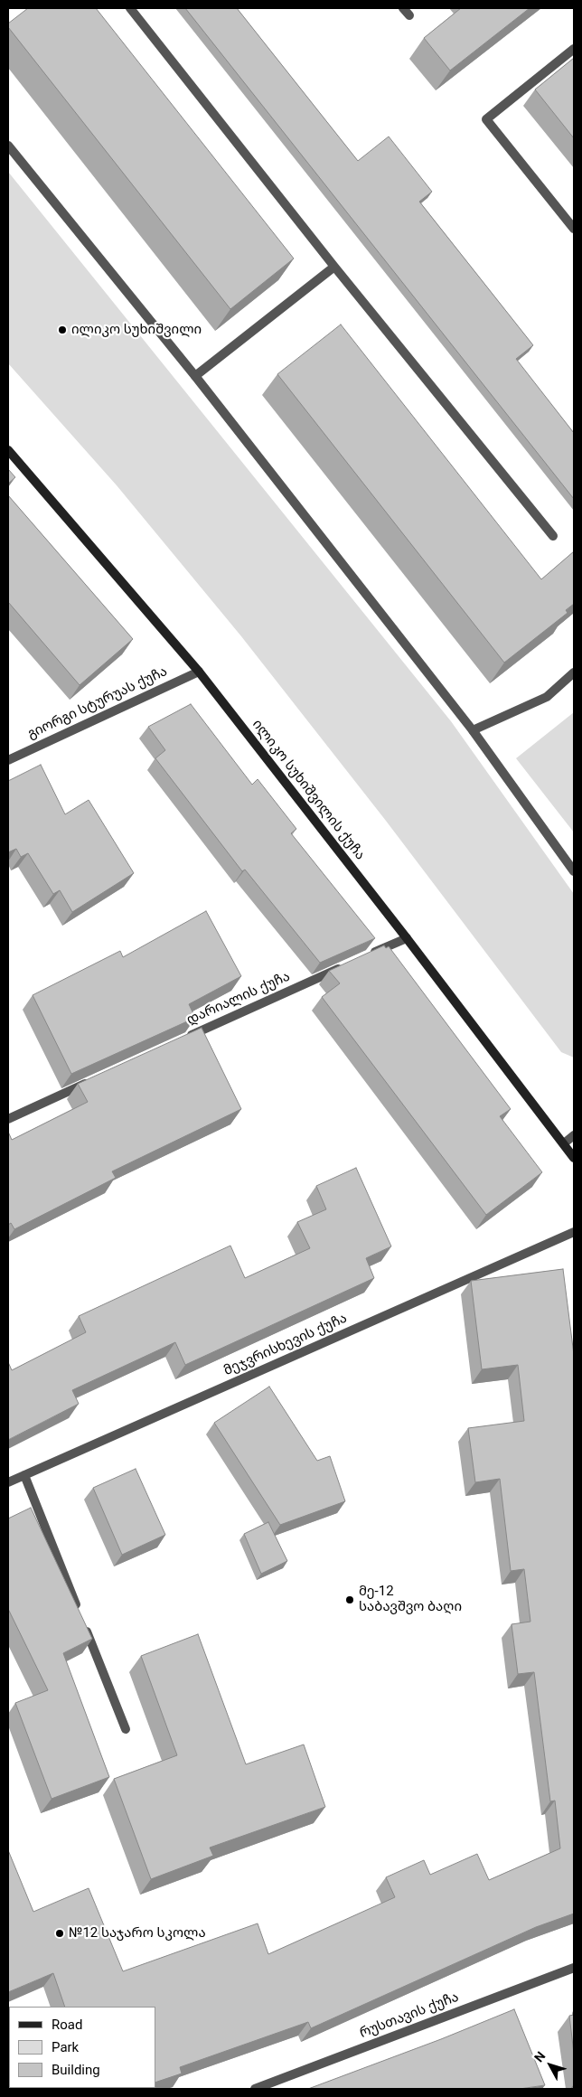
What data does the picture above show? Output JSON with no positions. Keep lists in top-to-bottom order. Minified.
{"streets":{"main road":["ილიკო სუხიშვილის ქუჩა"],"street":["გიორგი სტურუას ქუჩა","დარიალის ქუჩა","მეჯვრისხევის ქუჩა","რუსთავის ქუჩა"]},"crossings":[["გიორგი სტურუას ქუჩა","ილიკო სუხიშვილის ქუჩა"]],"places":["ილიკო სუხიშვილი","მე-12 საბავშვო ბაღი","№12 საჯარო სკოლა"],"legend":["Road","Park","Building"],"north":"top left"}
